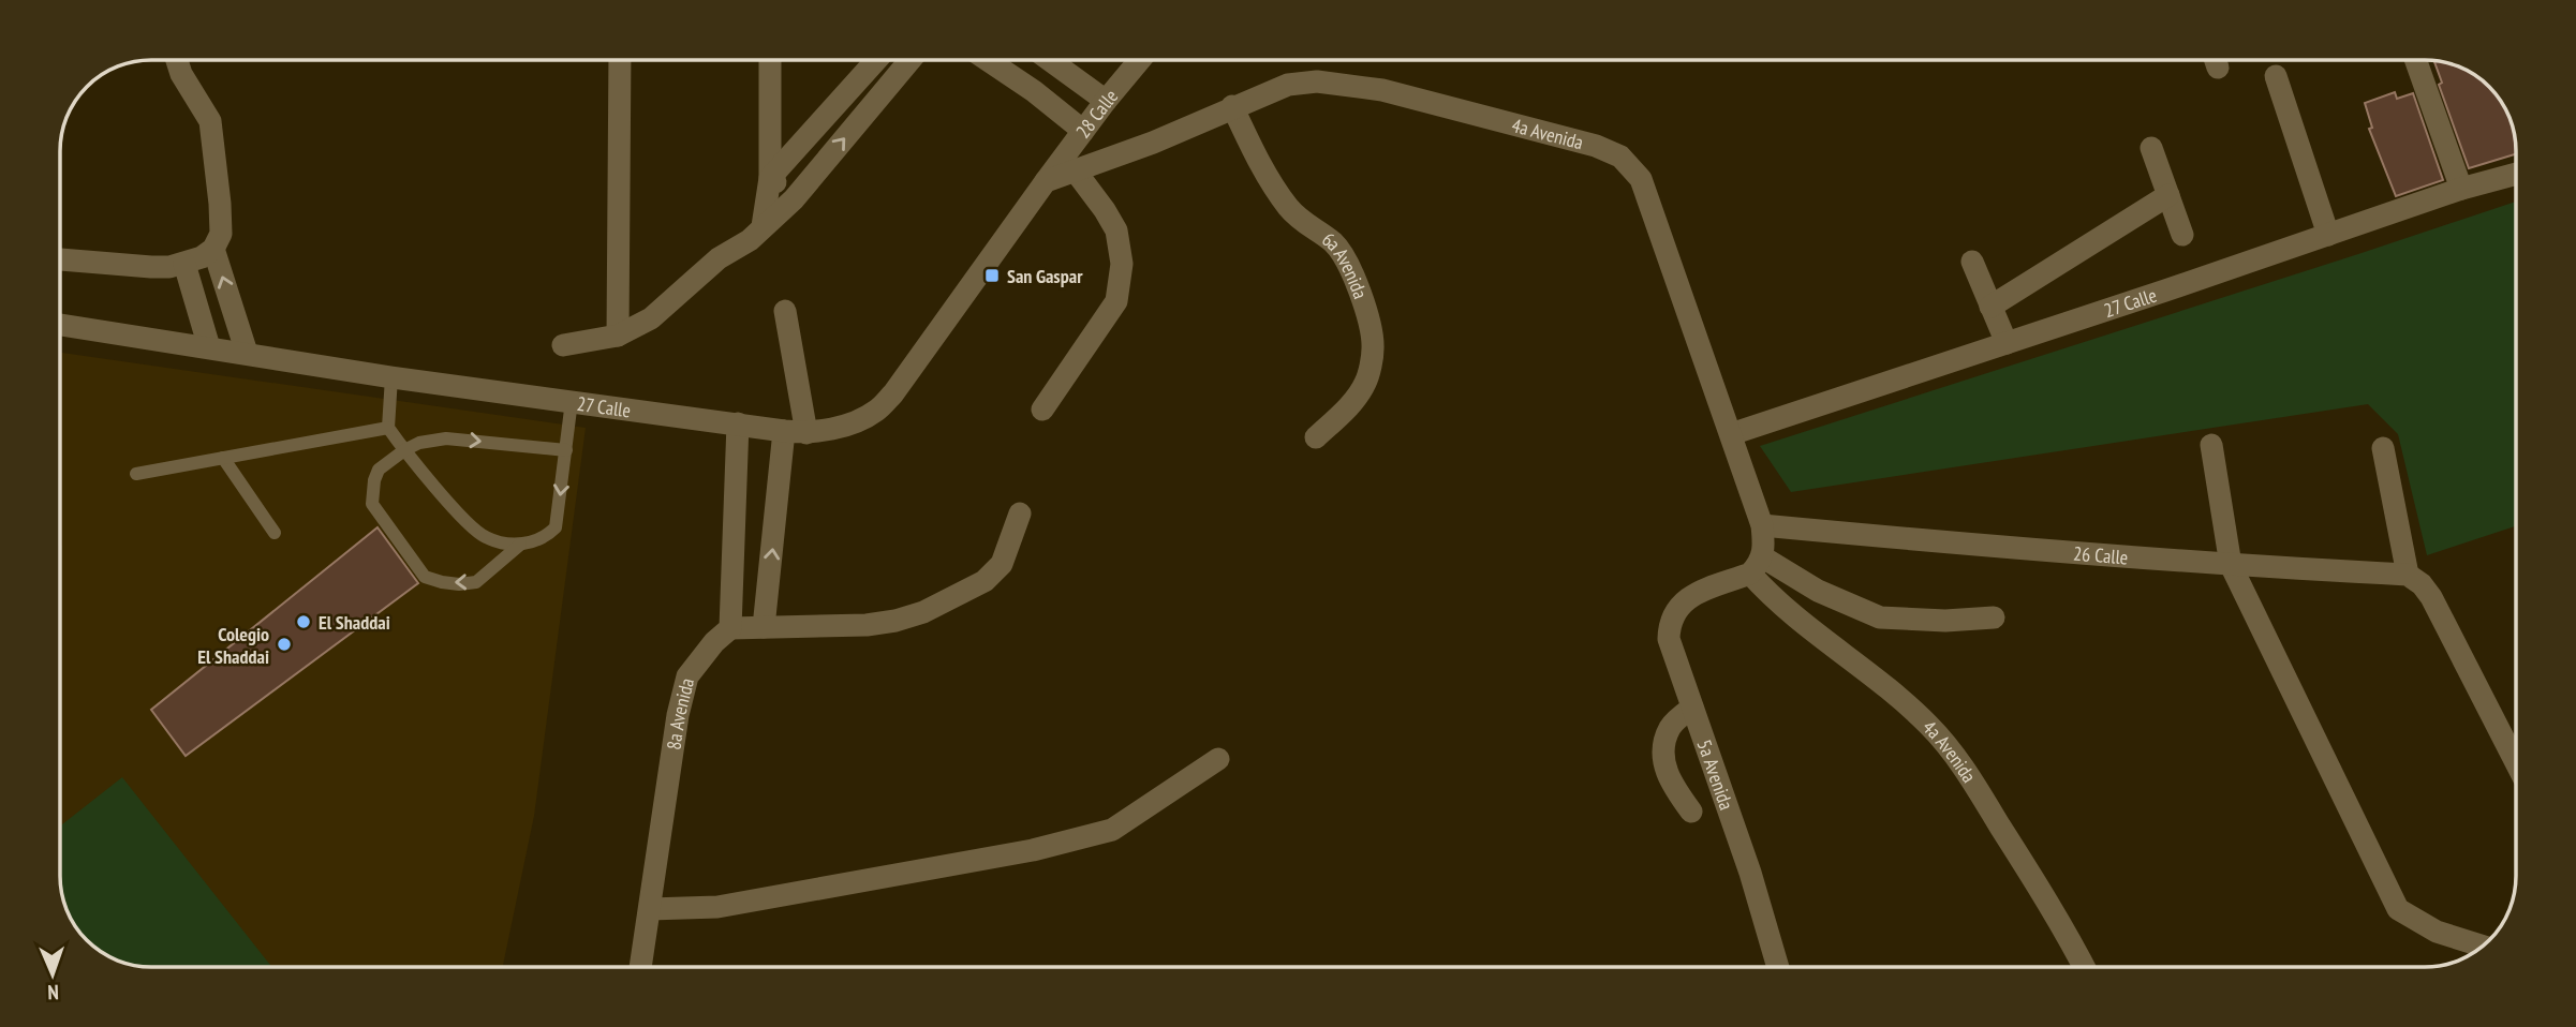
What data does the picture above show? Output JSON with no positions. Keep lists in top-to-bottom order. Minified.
{"streets":{"street":["28 Calle","4a Avenida","6a Avenida","27 Calle","26 Calle","8a Avenida","5a Avenida"]},"crossings":[["28 Calle","4a Avenida"],["28 Calle","27 Calle"],["4a Avenida","6a Avenida"],["4a Avenida","27 Calle"],["4a Avenida","26 Calle"],["4a Avenida","5a Avenida"]],"places":{"transit":["San Gaspar"],"other":["El Shaddai","Colegio El Shaddai"]},"north":"bottom"}
